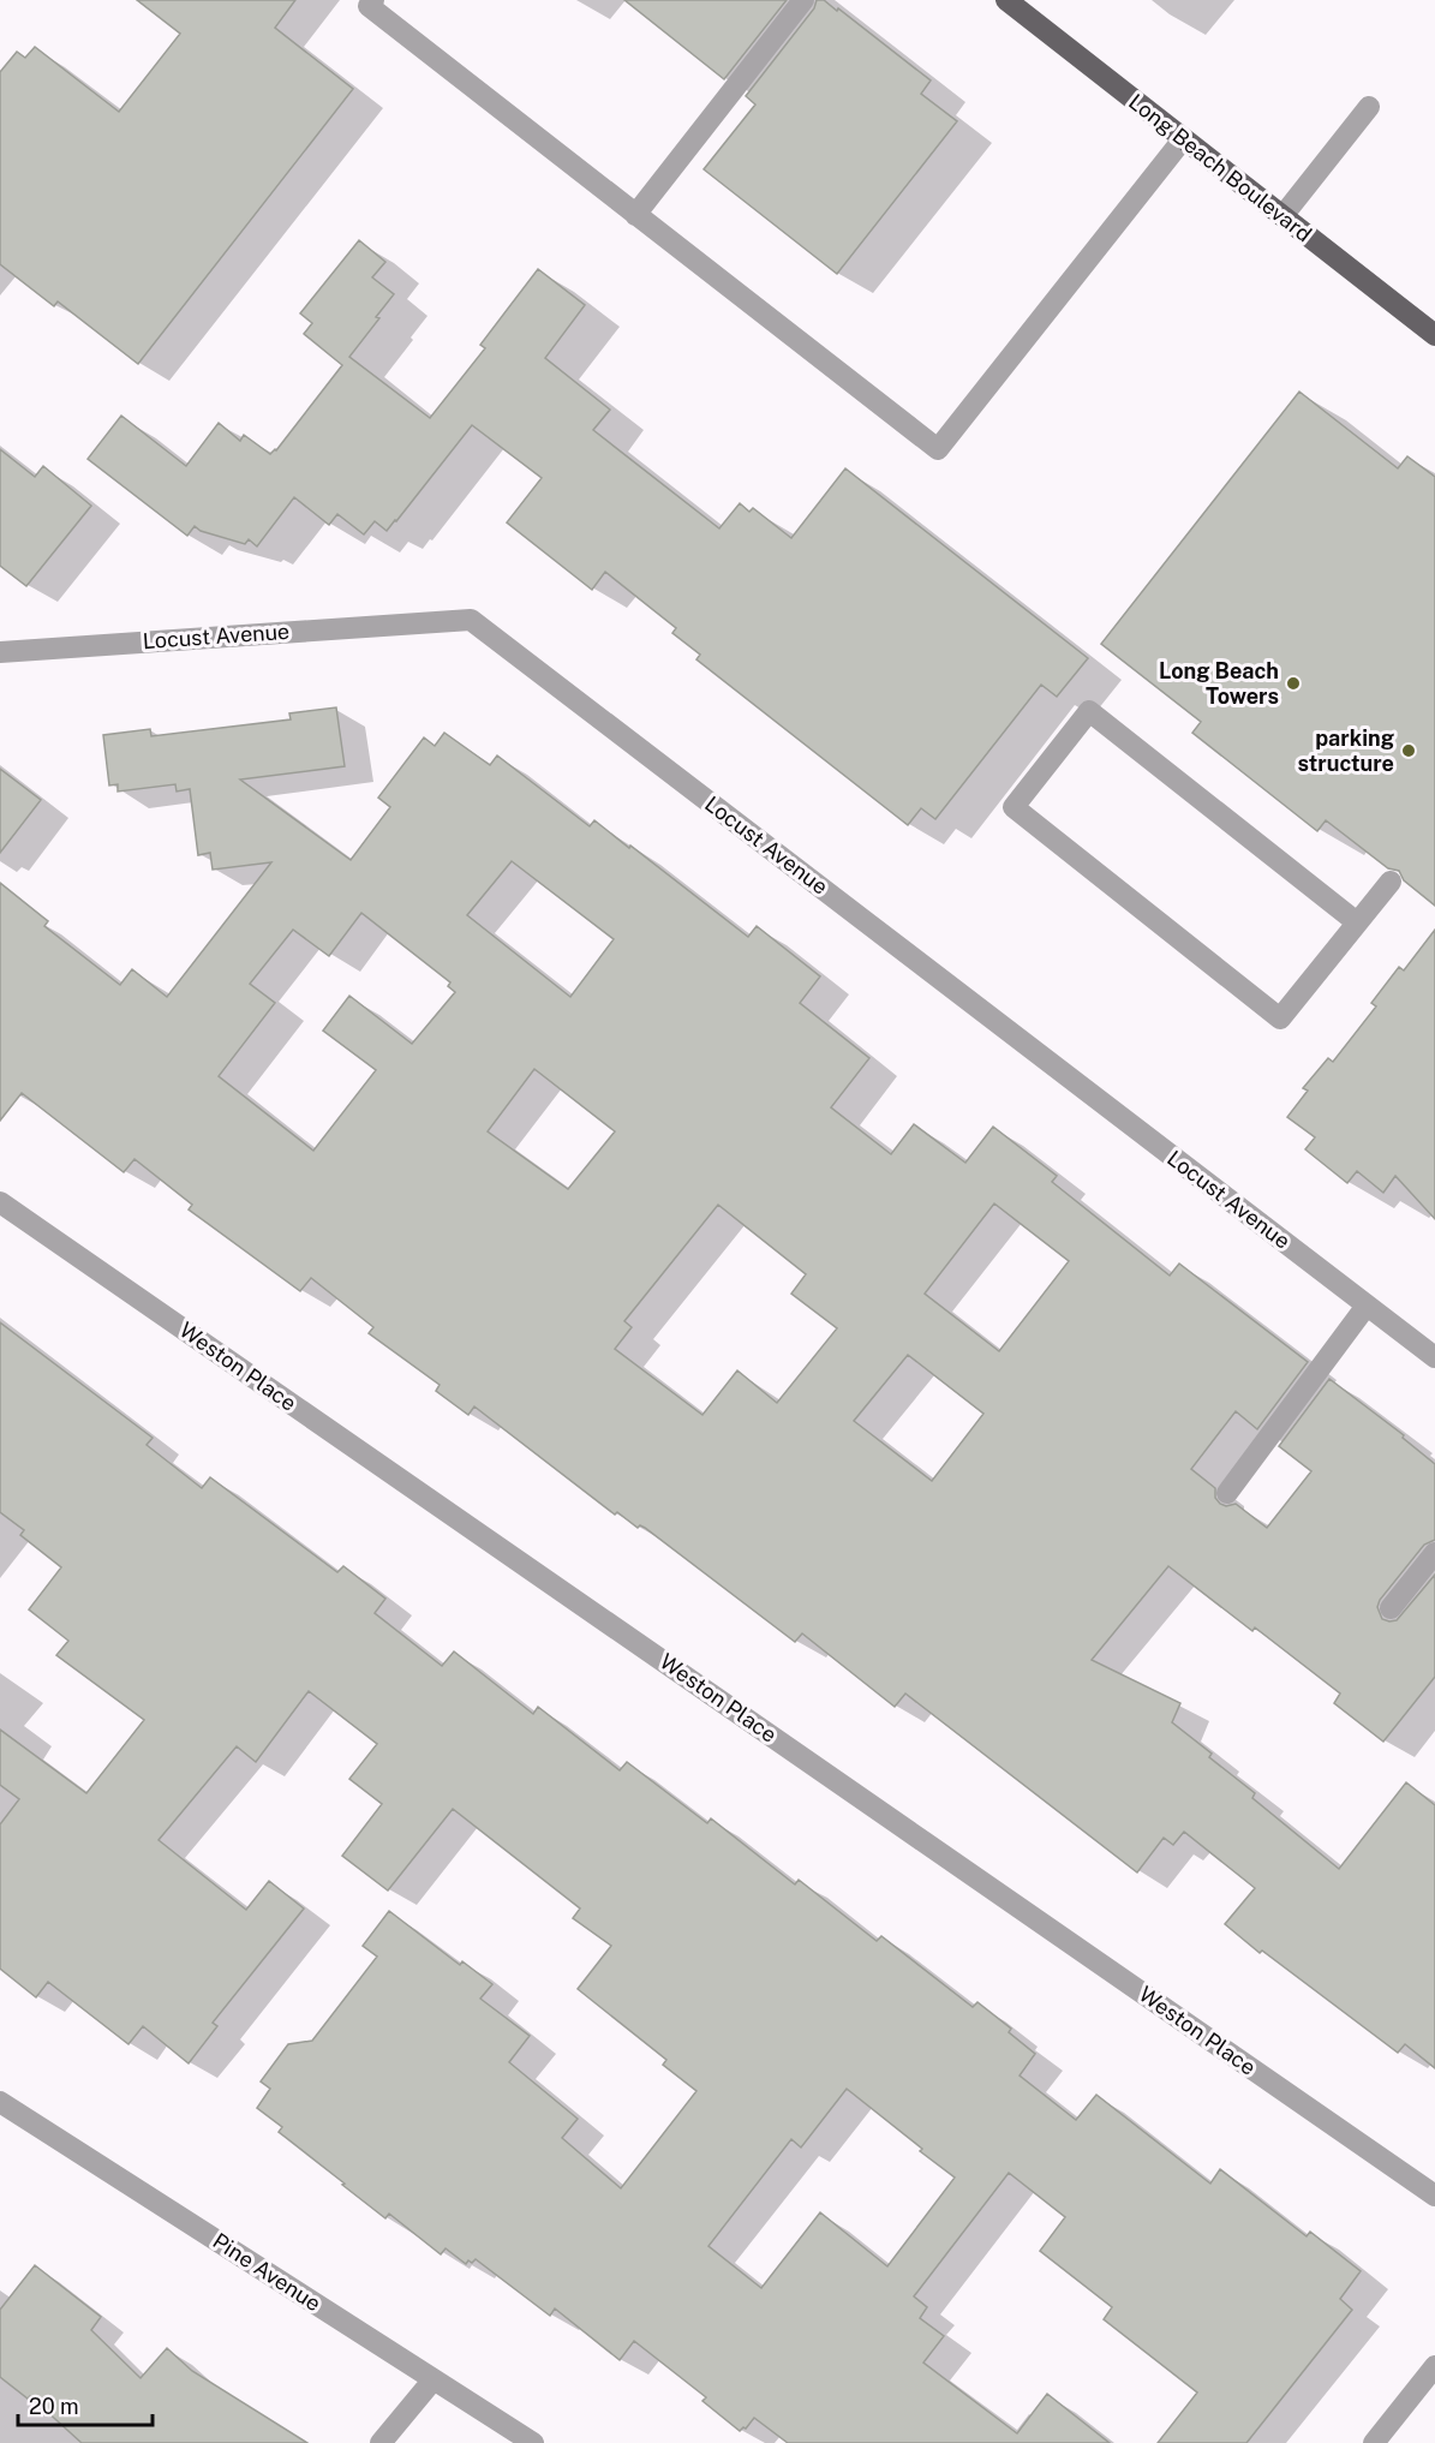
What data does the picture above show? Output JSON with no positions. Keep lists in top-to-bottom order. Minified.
{"streets":{"main road":["Long Beach Boulevard"],"street":["Locust Avenue","Weston Place","Pine Avenue"]},"places":["Long Beach Towers","parking structure"],"scale_bar":"20 m"}
